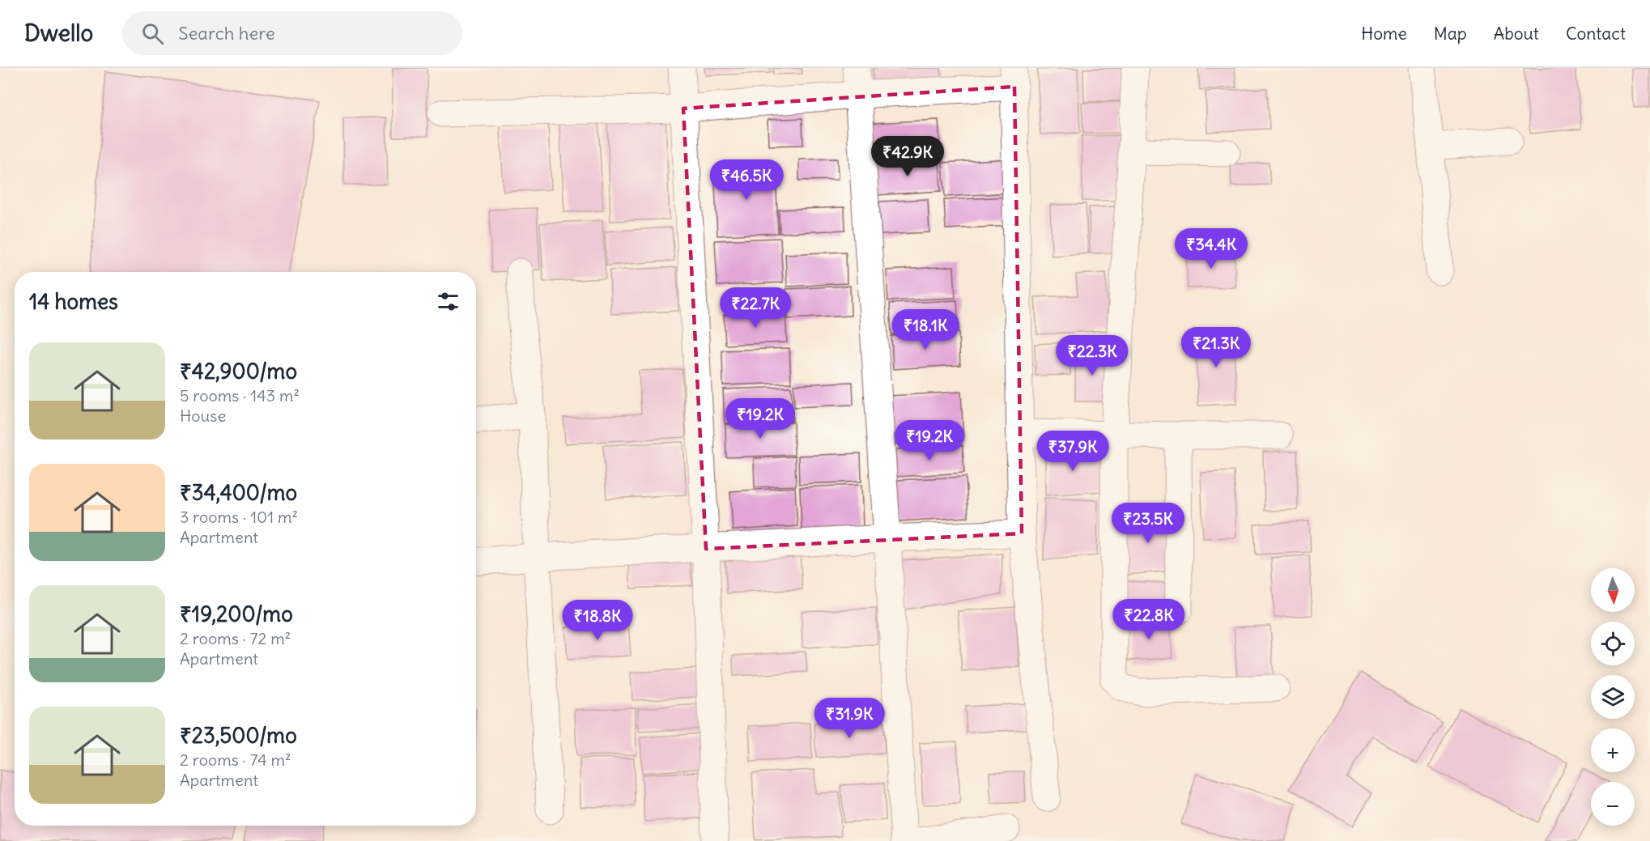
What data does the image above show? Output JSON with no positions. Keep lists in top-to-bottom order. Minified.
{"north":"bottom","page":{"header":"Dwello","search":"Search here","nav":["Home","Map","About","Contact"],"price":["₹42.9K","₹46.5K","₹34.4K","₹22.7K","₹18.1K","₹21.3K","₹22.3K","₹19.2K","₹19.2K","₹37.9K","₹23.5K","₹22.8K","₹18.8K","₹31.9K"],"heading":"14 homes","list":[{"name":"₹42,900/mo","note":"5 rooms · 143 m² · House"},{"name":"₹34,400/mo","note":"3 rooms · 101 m² · Apartment"},{"name":"₹19,200/mo","note":"2 rooms · 72 m² · Apartment"},{"name":"₹23,500/mo","note":"2 rooms · 74 m² · Apartment"}],"map_buttons":["+","−"]}}
